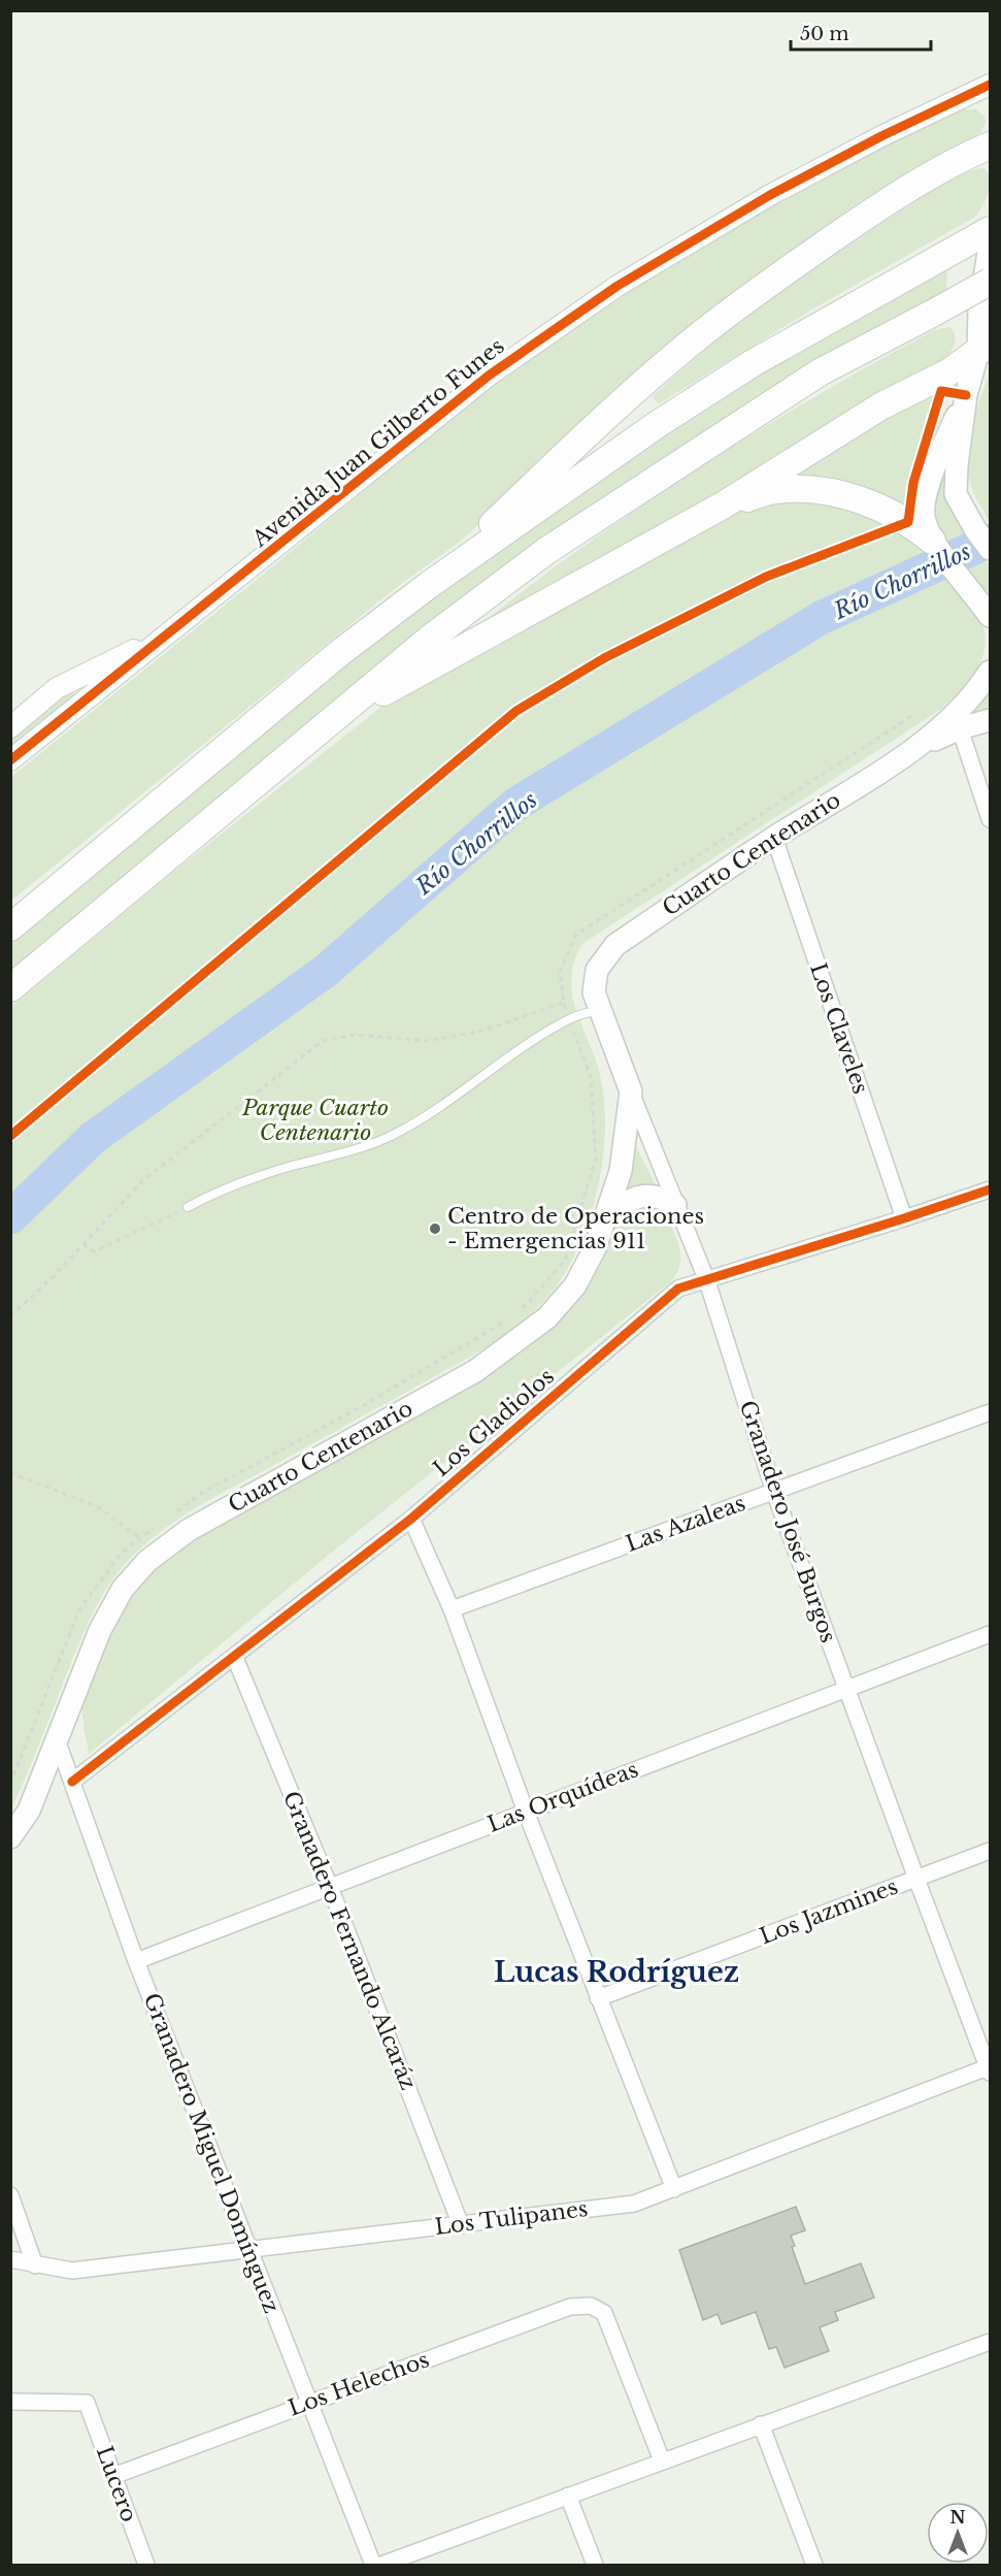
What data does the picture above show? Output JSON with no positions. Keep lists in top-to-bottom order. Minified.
{"streets":{"main road":["Cuarto Centenario","Granadero José Burgos"],"street":["Avenida Juan Gilberto Funes","Los Claveles","Los Gladiolos","Las Azaleas","Las Orquídeas","Los Jazmines","Granadero Fernando Alcaráz","Granadero Miguel Domínguez","Los Tulipanes","Los Helechos","Lucero"]},"crossings":[["Cuarto Centenario","Los Claveles"],["Cuarto Centenario","Granadero José Burgos"],["Cuarto Centenario","Granadero Miguel Domínguez"],["Los Claveles","Los Gladiolos"],["Los Gladiolos","Granadero José Burgos"],["Los Gladiolos","Granadero Fernando Alcaráz"],["Los Gladiolos","Granadero Miguel Domínguez"],["Granadero José Burgos","Las Azaleas"],["Granadero José Burgos","Las Orquídeas"],["Granadero José Burgos","Los Jazmines"],["Granadero José Burgos","Los Tulipanes"],["Las Orquídeas","Granadero Fernando Alcaráz"],["Las Orquídeas","Granadero Miguel Domínguez"],["Granadero Fernando Alcaráz","Los Tulipanes"],["Granadero Miguel Domínguez","Los Tulipanes"],["Granadero Miguel Domínguez","Los Helechos"],["Los Helechos","Lucero"]],"districts":["Lucas Rodríguez"],"water":["Río Chorrillos"],"parks":["Parque Cuarto Centenario"],"places":["Centro de Operaciones - Emergencias 911"],"scale_bar":"50 m","north":"top"}
